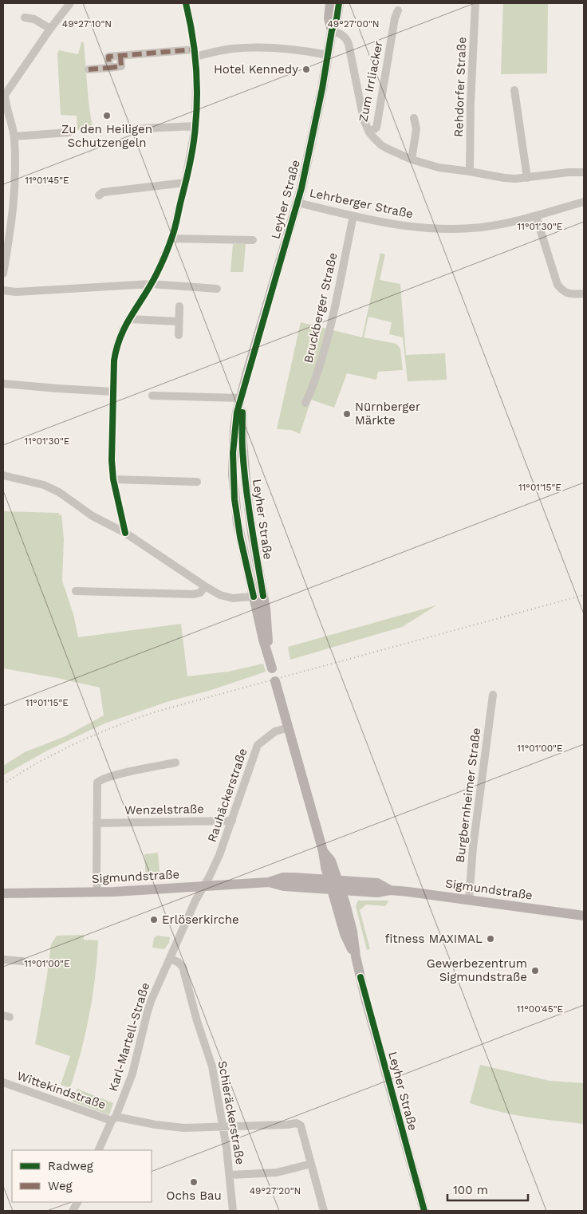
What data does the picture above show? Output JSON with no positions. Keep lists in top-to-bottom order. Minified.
{"streets":{"main road":["Leyher Straße","Sigmundstraße"],"street":["Zum Irrliacker","Rehdorfer Straße","Lehrberger Straße","Bruckberger Straße","Rauhäckerstraße","Burgbernheimer Straße","Wenzelstraße","Karl-Martell-Straße","Wittekindstraße","Schieräckerstraße"]},"crossings":[["Leyher Straße","Lehrberger Straße"],["Leyher Straße","Rauhäckerstraße"],["Leyher Straße","Sigmundstraße"],["Lehrberger Straße","Bruckberger Straße"],["Rauhäckerstraße","Wenzelstraße"],["Rauhäckerstraße","Sigmundstraße"],["Rauhäckerstraße","Karl-Martell-Straße"],["Burgbernheimer Straße","Sigmundstraße"],["Sigmundstraße","Karl-Martell-Straße"],["Karl-Martell-Straße","Wittekindstraße"],["Karl-Martell-Straße","Schieräckerstraße"],["Wittekindstraße","Schieräckerstraße"]],"places":["Hotel Kennedy","Zu den Heiligen Schutzengeln","Nürnberger Märkte","Erlöserkirche","fitness MAXIMAL","Gewerbezentrum Sigmundstraße","Ochs Bau"],"legend":["Radweg","Weg"],"scale_bar":"100 m","coordinates":["49°27'10\"N","49°27'00\"N","11°01'45\"E","11°01'30\"E","11°01'15\"E","11°01'00\"E","11°00'45\"E","49°27'20\"N"]}
